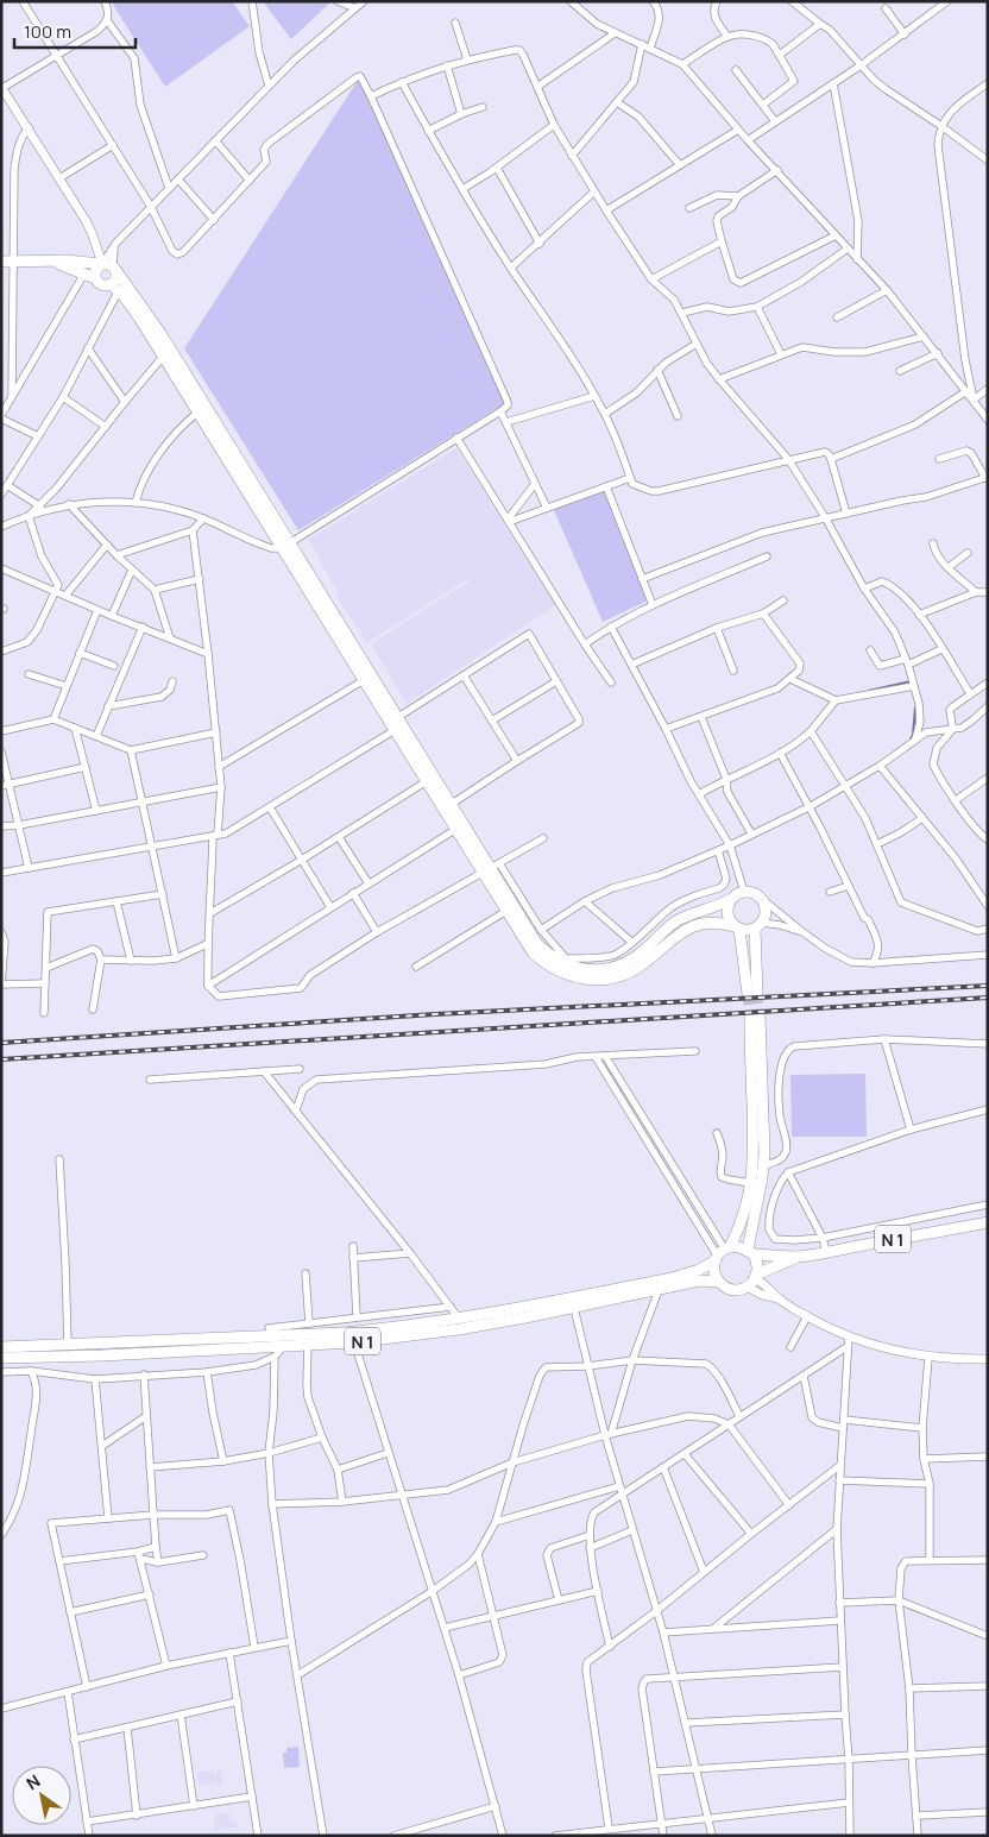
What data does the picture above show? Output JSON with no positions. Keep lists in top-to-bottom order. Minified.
{"streets":{"main road":["N 1"]},"scale_bar":"100 m","north":"top left"}
